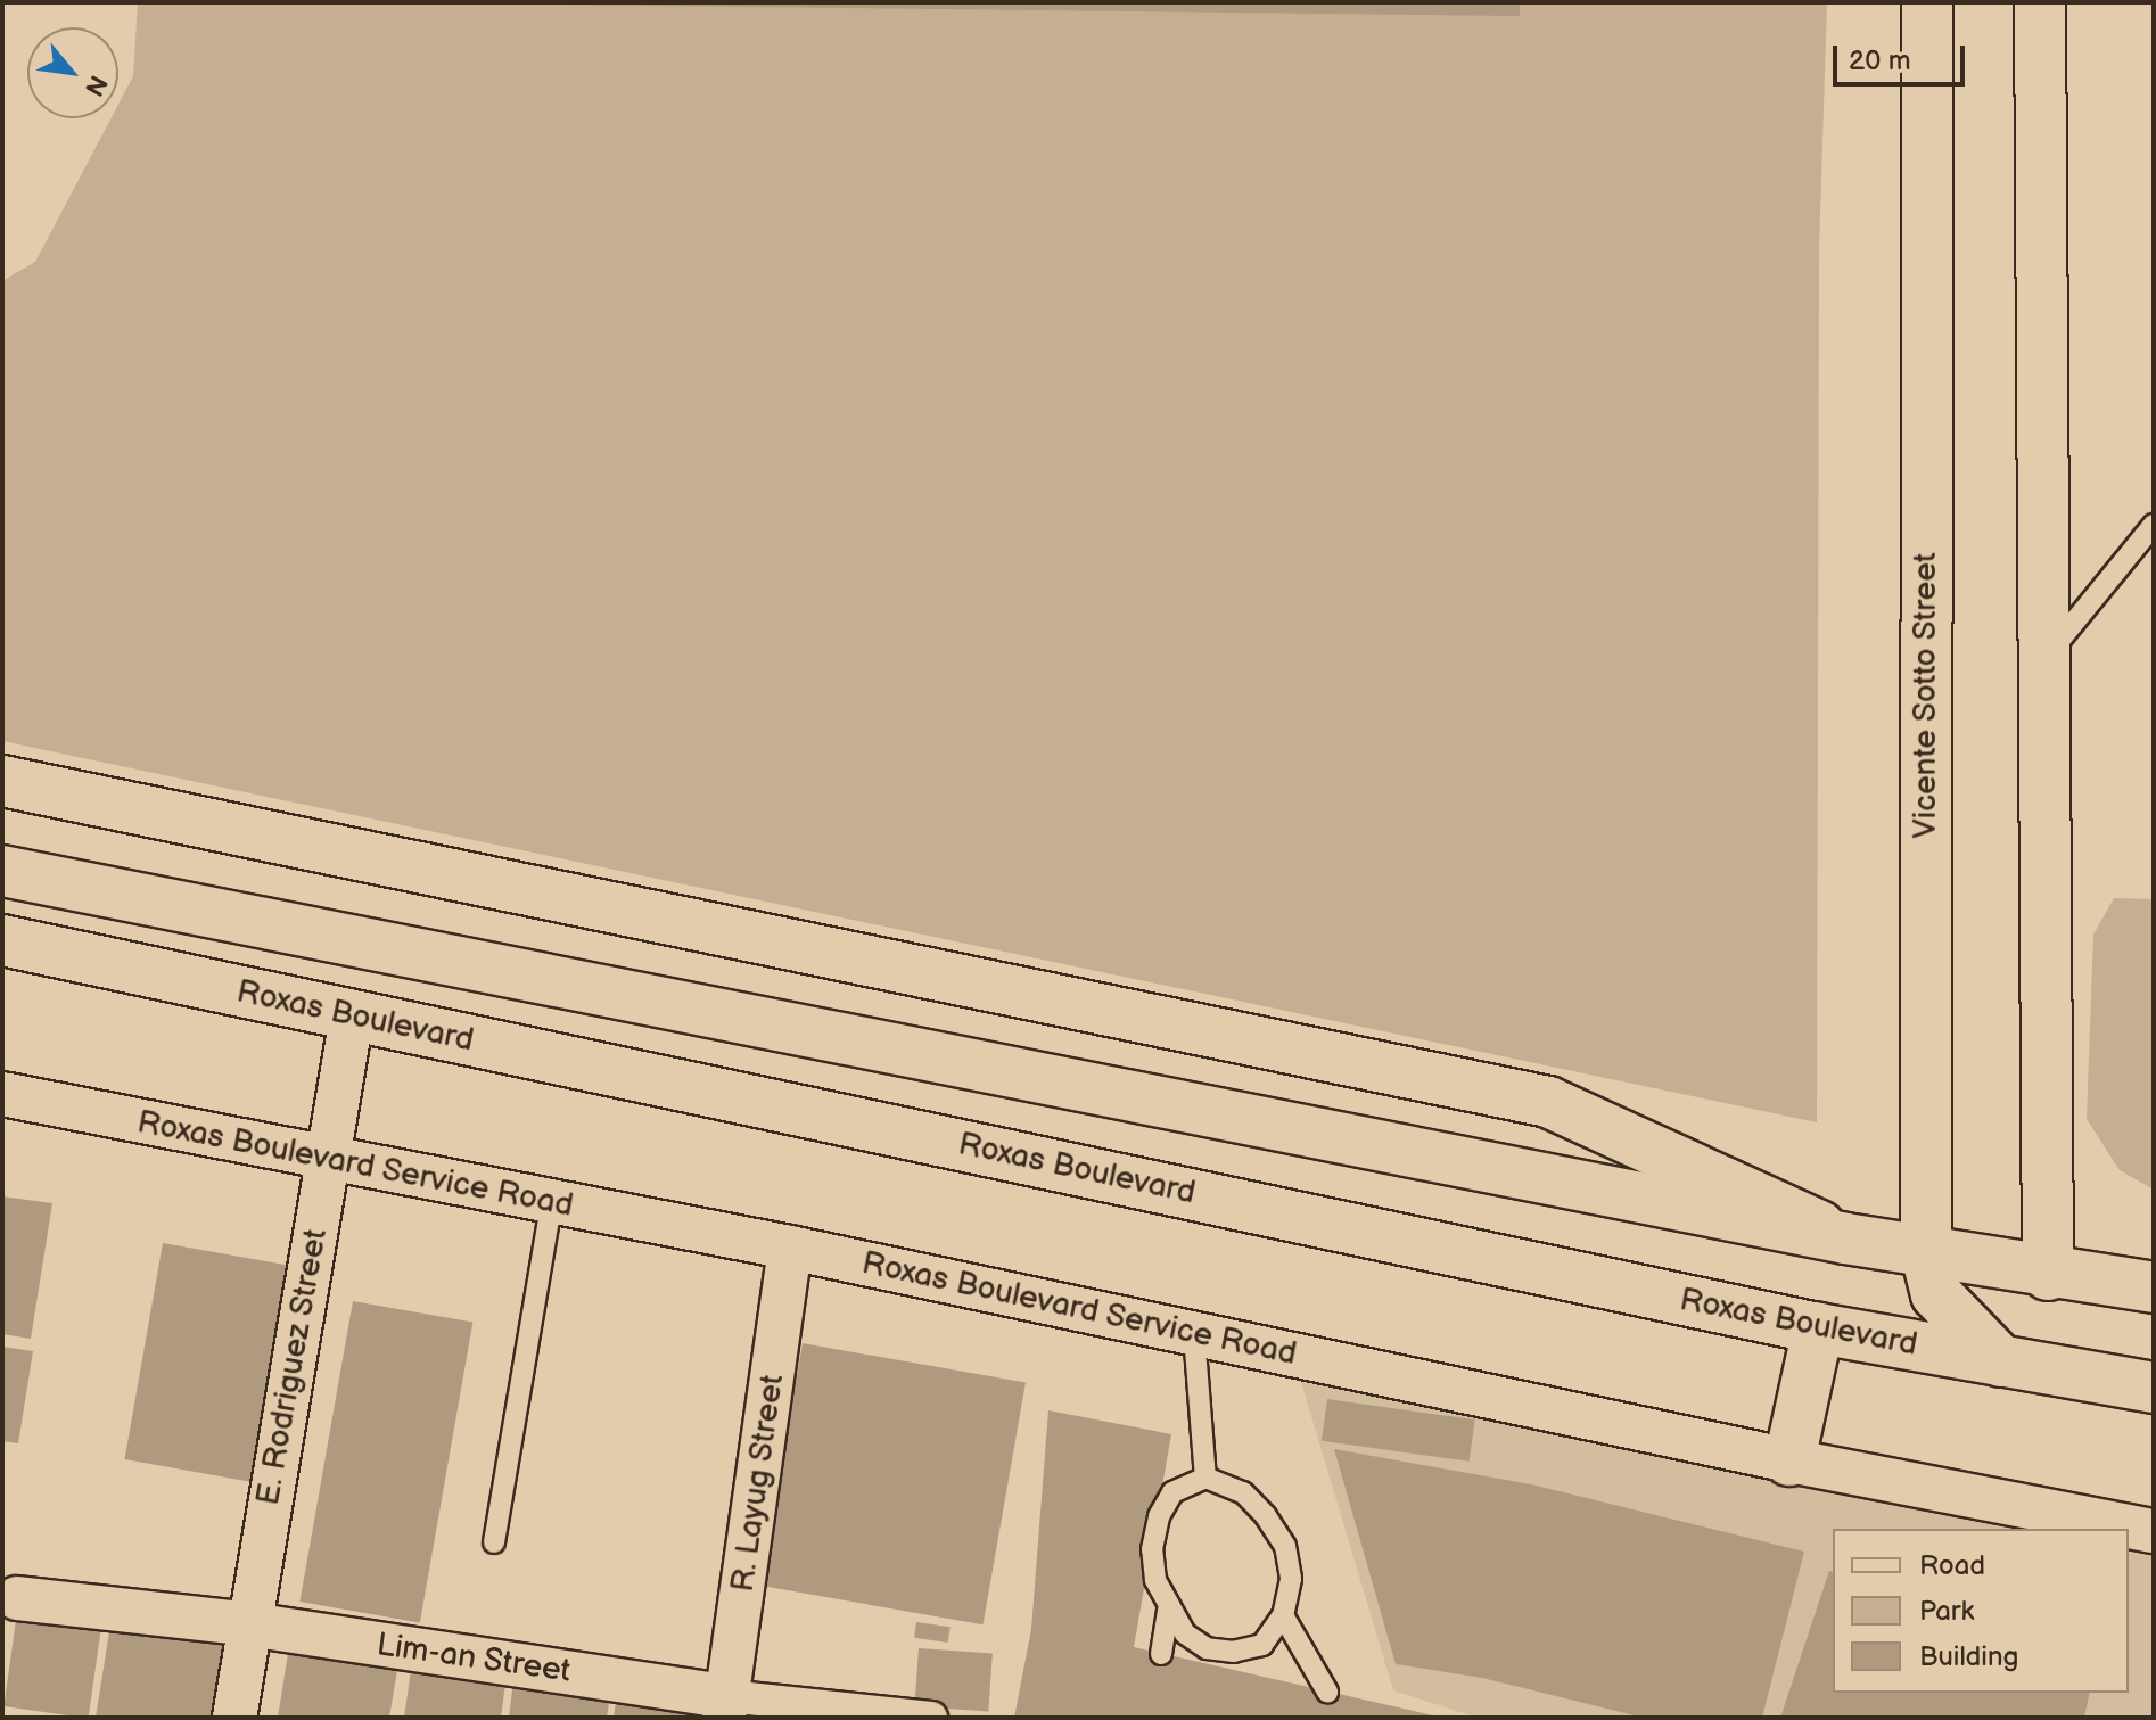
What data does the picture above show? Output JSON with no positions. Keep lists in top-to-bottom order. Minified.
{"streets":{"main road":["Vicente Sotto Street","Roxas Boulevard"],"street":["Roxas Boulevard Service Road","E. Rodriguez Street","R. Layug Street","Lim-an Street"]},"crossings":[["Vicente Sotto Street","Roxas Boulevard"],["Roxas Boulevard","E. Rodriguez Street"],["Roxas Boulevard Service Road","E. Rodriguez Street"],["Roxas Boulevard Service Road","R. Layug Street"],["E. Rodriguez Street","Lim-an Street"],["R. Layug Street","Lim-an Street"]],"legend":["Road","Park","Building"],"scale_bar":"20 m","north":"bottom right"}
